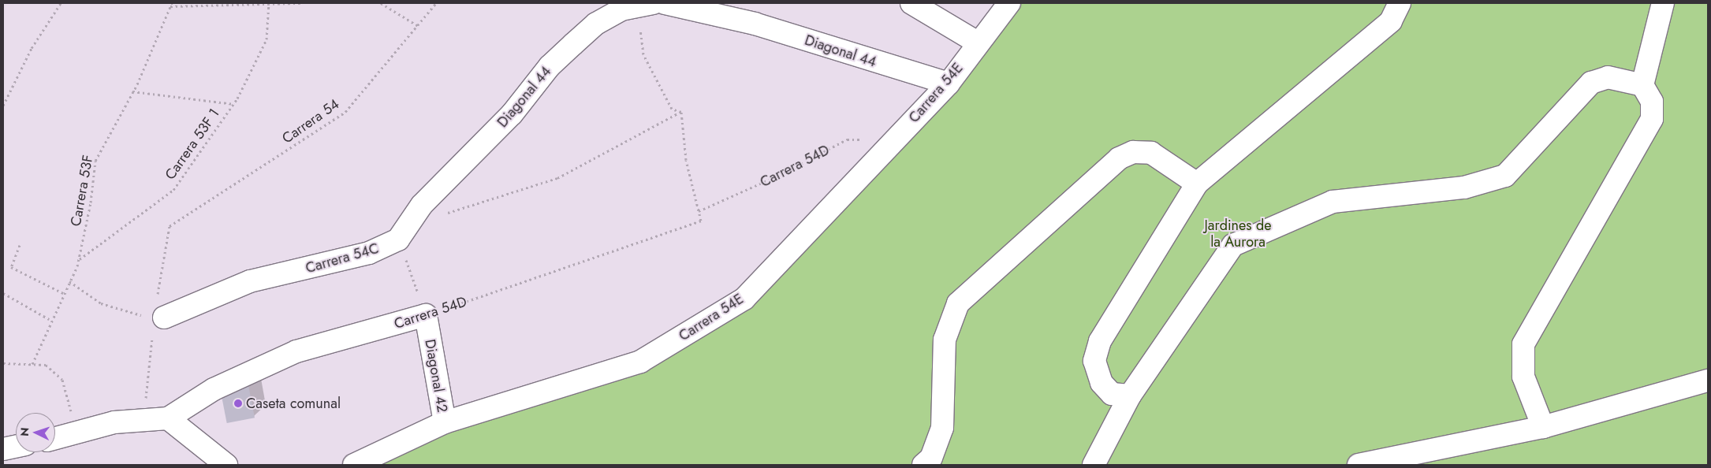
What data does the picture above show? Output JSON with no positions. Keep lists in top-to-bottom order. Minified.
{"streets":{"street":["Diagonal 44","Carrera 54E","Carrera 54D","Carrera 54C","Diagonal 42"],"path":["Carrera 54","Carrera 53F 1","Carrera 53F"]},"crossings":[["Diagonal 44","Carrera 54E"],["Carrera 54E","Carrera 54D"],["Carrera 54E","Diagonal 42"],["Carrera 53F 1","Carrera 53F"],["Carrera 54D","Diagonal 42"]],"parks":["Jardines de la Aurora"],"places":["Caseta comunal"],"north":"left"}
